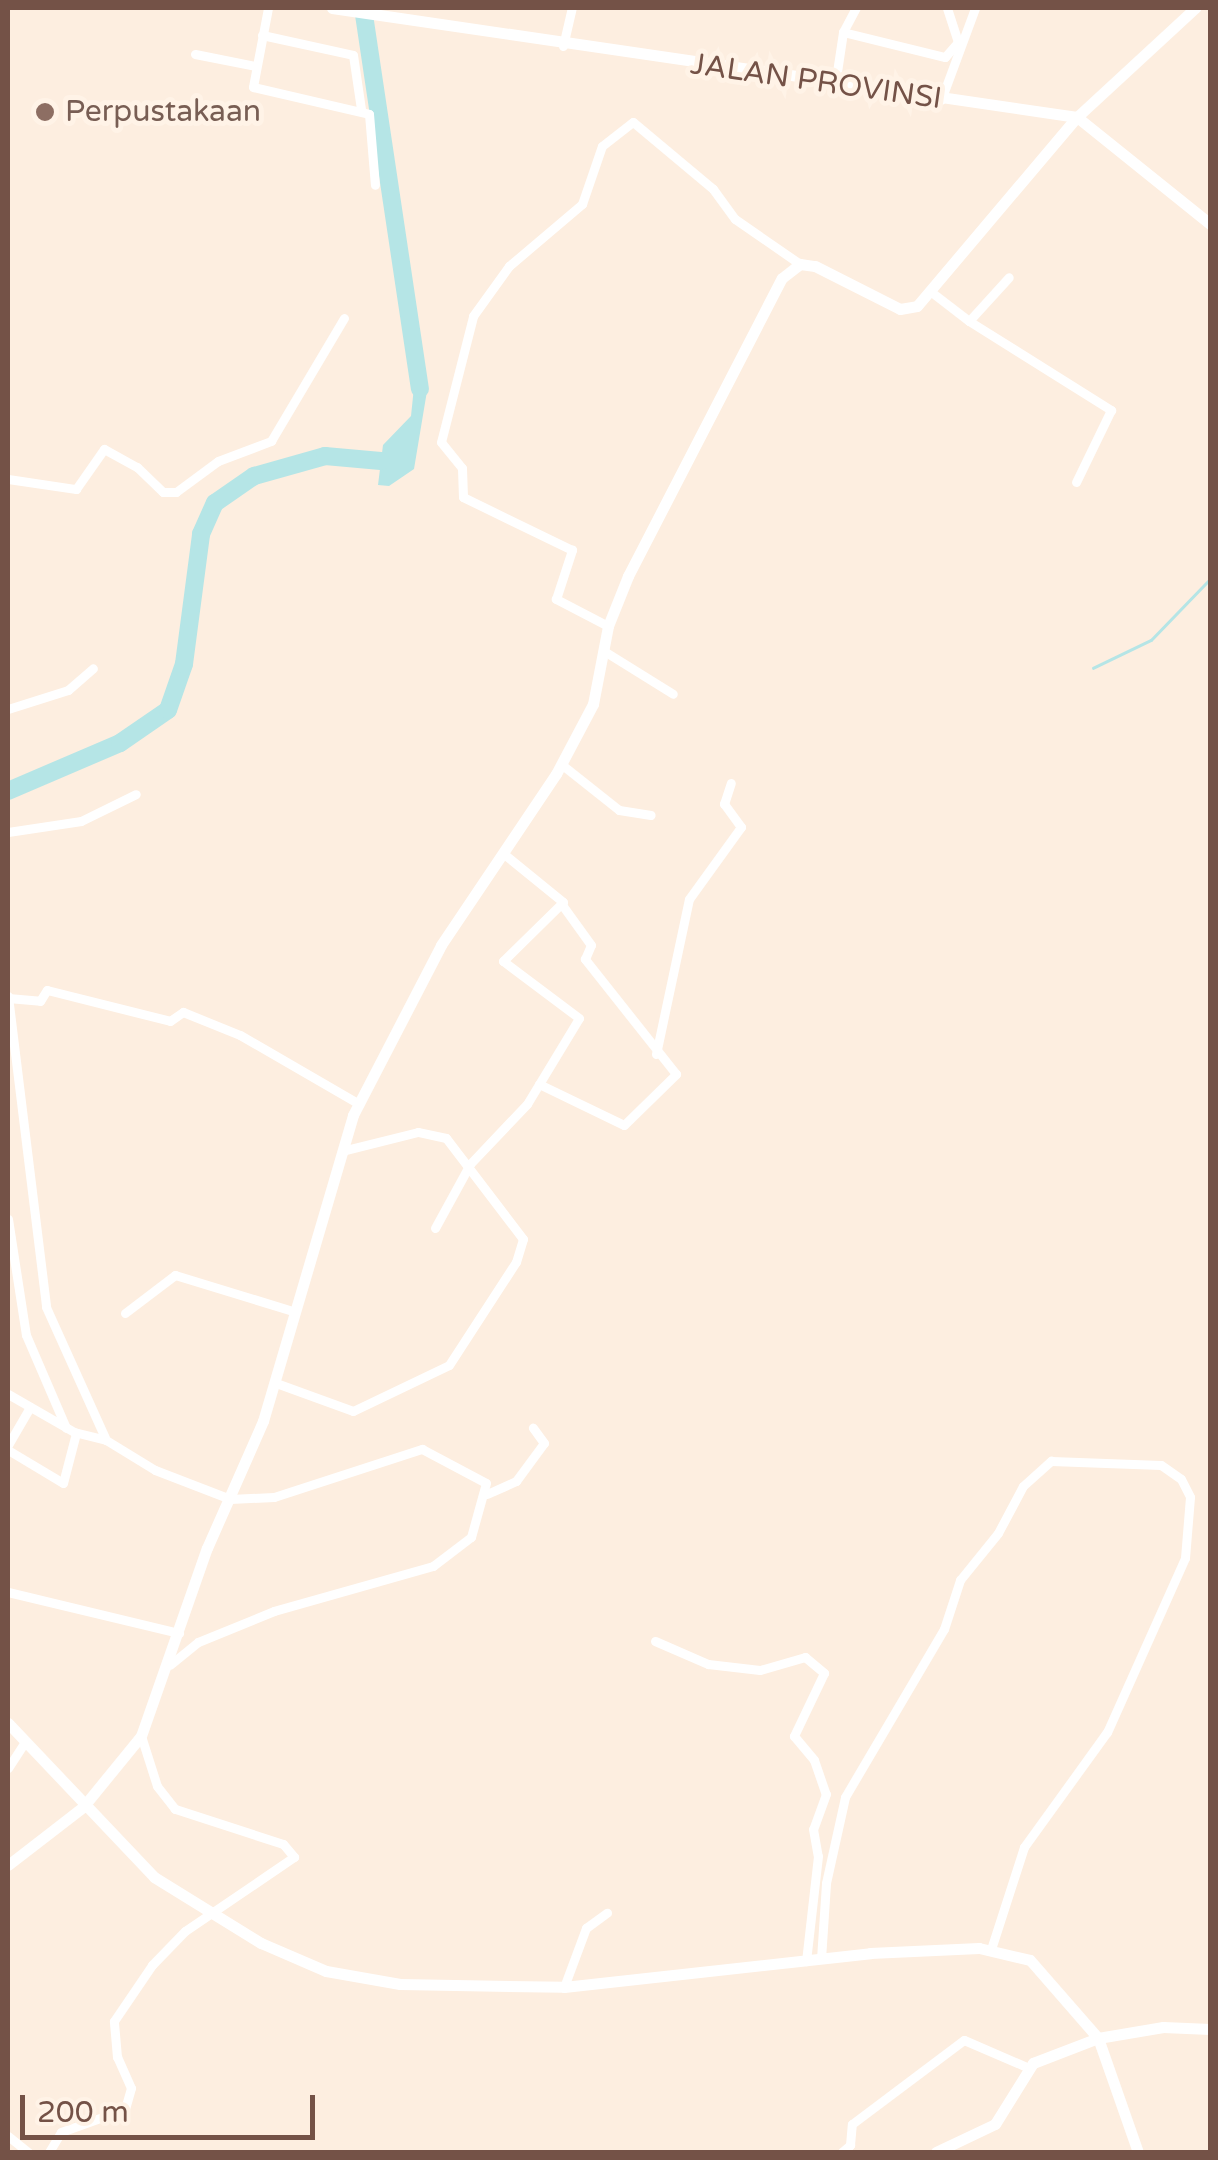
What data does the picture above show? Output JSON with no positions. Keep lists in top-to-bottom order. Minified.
{"streets":{"street":["JALAN PROVINSI"]},"places":["Perpustakaan"],"scale_bar":"200 m"}
